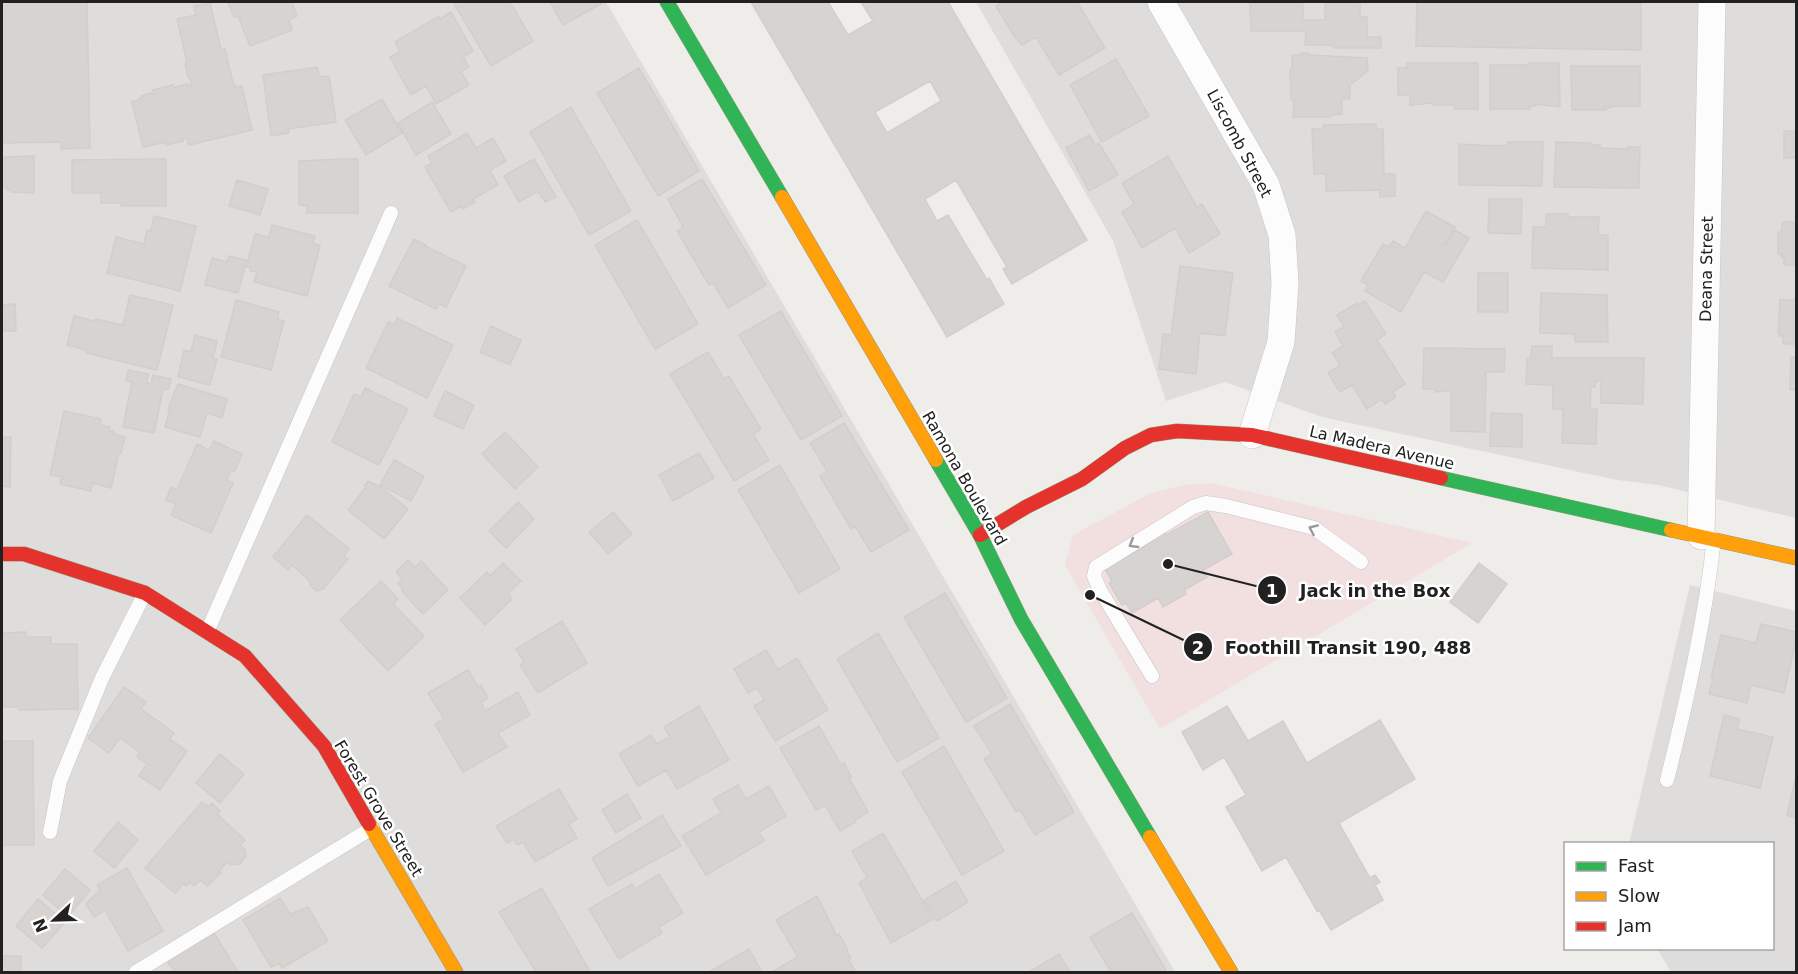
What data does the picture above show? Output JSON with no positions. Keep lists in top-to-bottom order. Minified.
{"streets":{"street":["Liscomb Street","Deana Street","La Madera Avenue","Ramona Boulevard","Forest Grove Street"]},"crossings":[["Liscomb Street","La Madera Avenue"],["Deana Street","La Madera Avenue"],["La Madera Avenue","Ramona Boulevard"]],"places":["Jack in the Box","Foothill Transit 190, 488"],"legend":["Fast","Slow","Jam"],"north":"left"}
